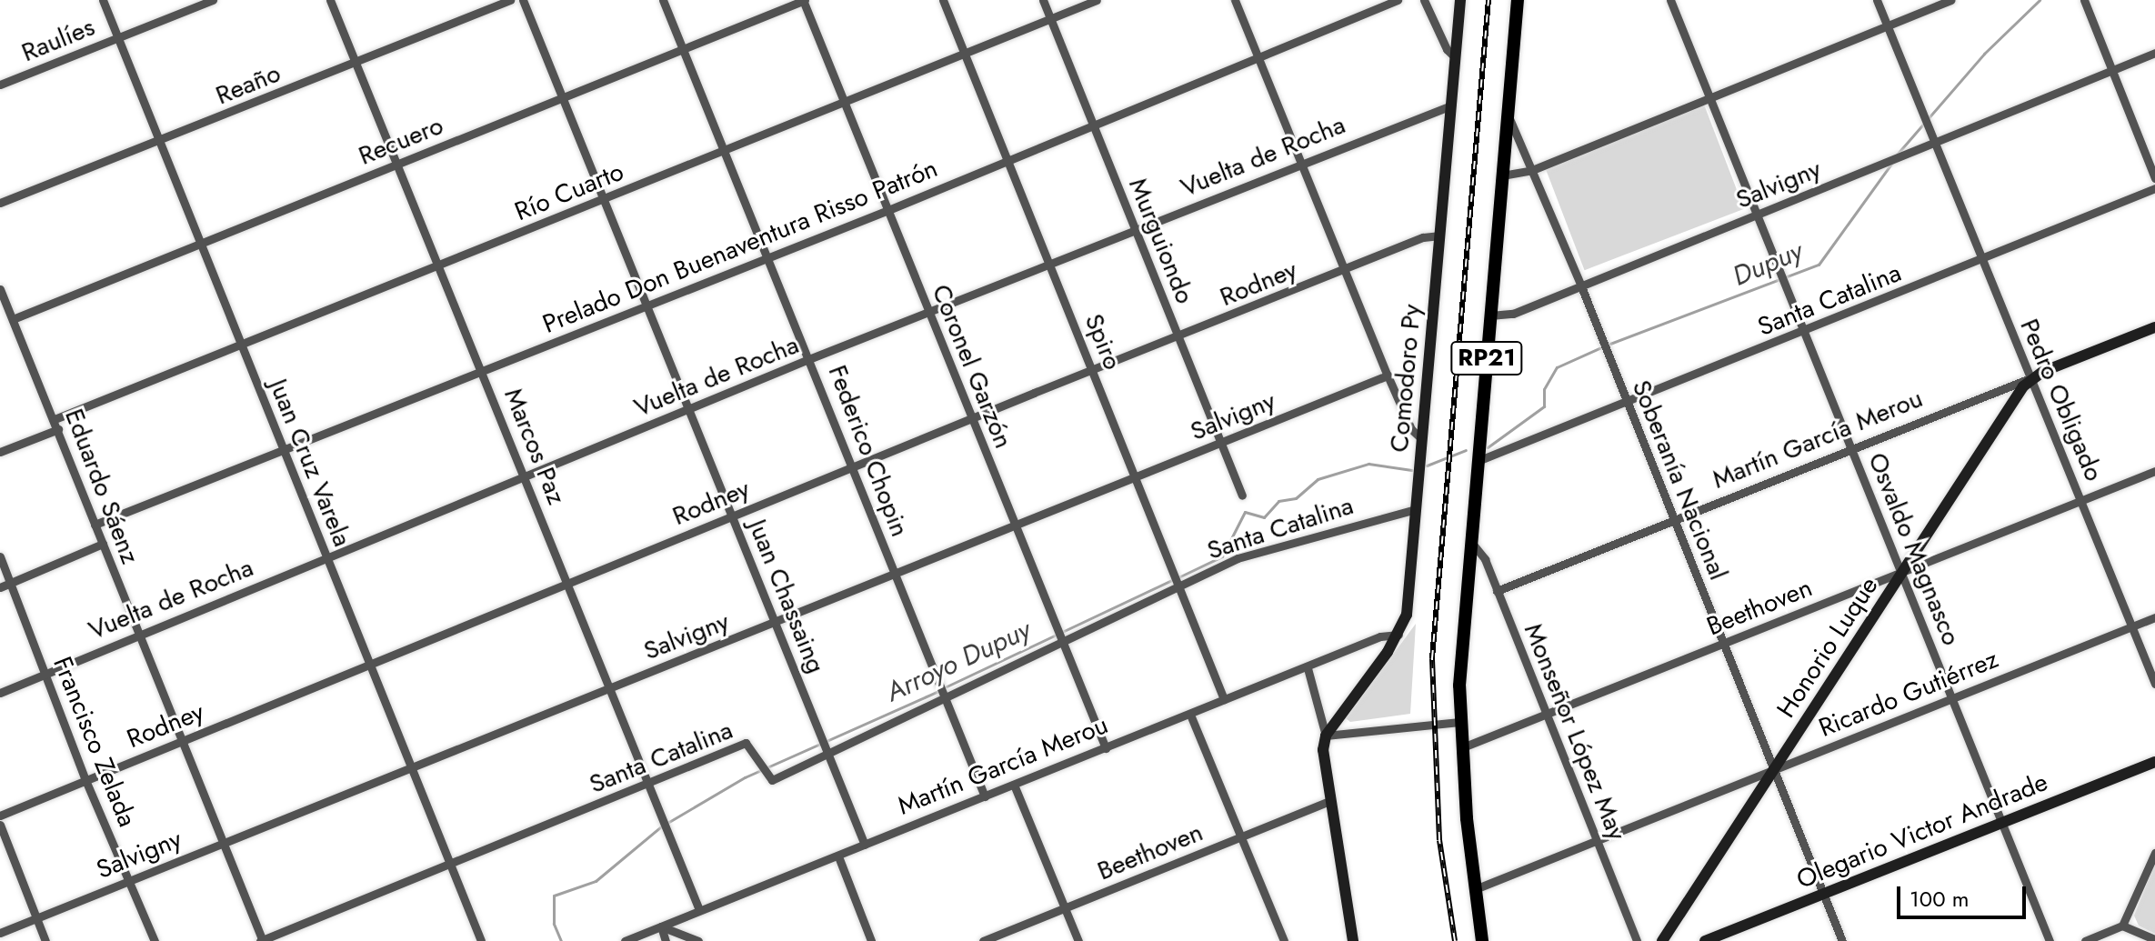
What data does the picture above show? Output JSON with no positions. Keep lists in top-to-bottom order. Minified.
{"streets":{"main road":["RP21"],"street":["Raulíes","Reaño","Recuero","Vuelta de Rocha","Salvigny","Río Cuarto","Murguiondo","Prelado Don Buenaventura Risso Patrón","Rodney","Santa Catalina","Spiro","Coronel Garzón","Comodoro Py","Pedro Obligado","Martín García Merou","Marcos Paz","Federico Chopin","Juan Cruz Varela","Soberanía Nacional","Eduardo Sáenz","Osvaldo Magnasco","Juan Chassaing","Beethoven","Honorio Luque","Ricardo Gutiérrez","Monseñor López May","Francisco Zelada","Olegario Victor Andrade"]},"crossings":[["Raulíes","Juan Cruz Varela"],["Reaño","Marcos Paz"],["Reaño","Juan Cruz Varela"],["Recuero","Coronel Garzón"],["Recuero","Marcos Paz"],["Recuero","Federico Chopin"],["Recuero","Juan Cruz Varela"],["Recuero","Eduardo Sáenz"],["Recuero","Juan Chassaing"],["Vuelta de Rocha","Murguiondo"],["Vuelta de Rocha","Spiro"],["Vuelta de Rocha","Coronel Garzón"],["Vuelta de Rocha","Comodoro Py"],["Vuelta de Rocha","Marcos Paz"],["Vuelta de Rocha","Federico Chopin"],["Vuelta de Rocha","Juan Cruz Varela"],["Vuelta de Rocha","Eduardo Sáenz"],["Vuelta de Rocha","Juan Chassaing"],["Vuelta de Rocha","Francisco Zelada"],["Salvigny","Murguiondo"],["Salvigny","Spiro"],["Salvigny","RP21"],["Salvigny","Coronel Garzón"],["Salvigny","Pedro Obligado"],["Salvigny","Marcos Paz"],["Salvigny","Federico Chopin"],["Salvigny","Juan Cruz Varela"],["Salvigny","Soberanía Nacional"],["Salvigny","Eduardo Sáenz"],["Salvigny","Osvaldo Magnasco"],["Salvigny","Juan Chassaing"],["Salvigny","Francisco Zelada"],["Río Cuarto","Murguiondo"],["Río Cuarto","Spiro"],["Río Cuarto","Coronel Garzón"],["Río Cuarto","Marcos Paz"],["Río Cuarto","Federico Chopin"],["Río Cuarto","Juan Cruz Varela"],["Río Cuarto","Eduardo Sáenz"],["Río Cuarto","Juan Chassaing"],["Murguiondo","Prelado Don Buenaventura Risso Patrón"],["Murguiondo","Rodney"],["Prelado Don Buenaventura Risso Patrón","Spiro"],["Prelado Don Buenaventura Risso Patrón","Coronel Garzón"],["Prelado Don Buenaventura Risso Patrón","Marcos Paz"],["Prelado Don Buenaventura Risso Patrón","Federico Chopin"],["Prelado Don Buenaventura Risso Patrón","Juan Cruz Varela"],["Prelado Don Buenaventura Risso Patrón","Eduardo Sáenz"],["Prelado Don Buenaventura Risso Patrón","Juan Chassaing"],["Rodney","Spiro"],["Rodney","Coronel Garzón"],["Rodney","Comodoro Py"],["Rodney","Marcos Paz"],["Rodney","Federico Chopin"],["Rodney","Juan Cruz Varela"],["Rodney","Eduardo Sáenz"],["Rodney","Juan Chassaing"],["Rodney","Francisco Zelada"],["Santa Catalina","Spiro"],["Santa Catalina","RP21"],["Santa Catalina","Coronel Garzón"],["Santa Catalina","Comodoro Py"],["Santa Catalina","Pedro Obligado"],["Santa Catalina","Marcos Paz"],["Santa Catalina","Federico Chopin"],["Santa Catalina","Juan Cruz Varela"],["Santa Catalina","Soberanía Nacional"],["Santa Catalina","Eduardo Sáenz"],["Santa Catalina","Osvaldo Magnasco"],["Santa Catalina","Juan Chassaing"],["Spiro","Martín García Merou"],["RP21","Beethoven"],["RP21","Ricardo Gutiérrez"],["RP21","Monseñor López May"],["Coronel Garzón","Martín García Merou"],["Comodoro Py","Martín García Merou"],["Pedro Obligado","Martín García Merou"],["Pedro Obligado","Beethoven"],["Pedro Obligado","Honorio Luque"],["Pedro Obligado","Ricardo Gutiérrez"],["Martín García Merou","Marcos Paz"],["Martín García Merou","Federico Chopin"],["Martín García Merou","Soberanía Nacional"],["Martín García Merou","Osvaldo Magnasco"],["Martín García Merou","Juan Chassaing"],["Martín García Merou","Honorio Luque"],["Martín García Merou","Monseñor López May"],["Soberanía Nacional","Beethoven"],["Soberanía Nacional","Honorio Luque"],["Soberanía Nacional","Ricardo Gutiérrez"],["Soberanía Nacional","Olegario Victor Andrade"],["Osvaldo Magnasco","Beethoven"],["Osvaldo Magnasco","Honorio Luque"],["Osvaldo Magnasco","Ricardo Gutiérrez"],["Osvaldo Magnasco","Olegario Victor Andrade"],["Beethoven","Honorio Luque"],["Beethoven","Monseñor López May"],["Honorio Luque","Ricardo Gutiérrez"],["Ricardo Gutiérrez","Monseñor López May"]],"water":["Dupuy","Arroyo Dupuy"],"scale_bar":"100 m"}
